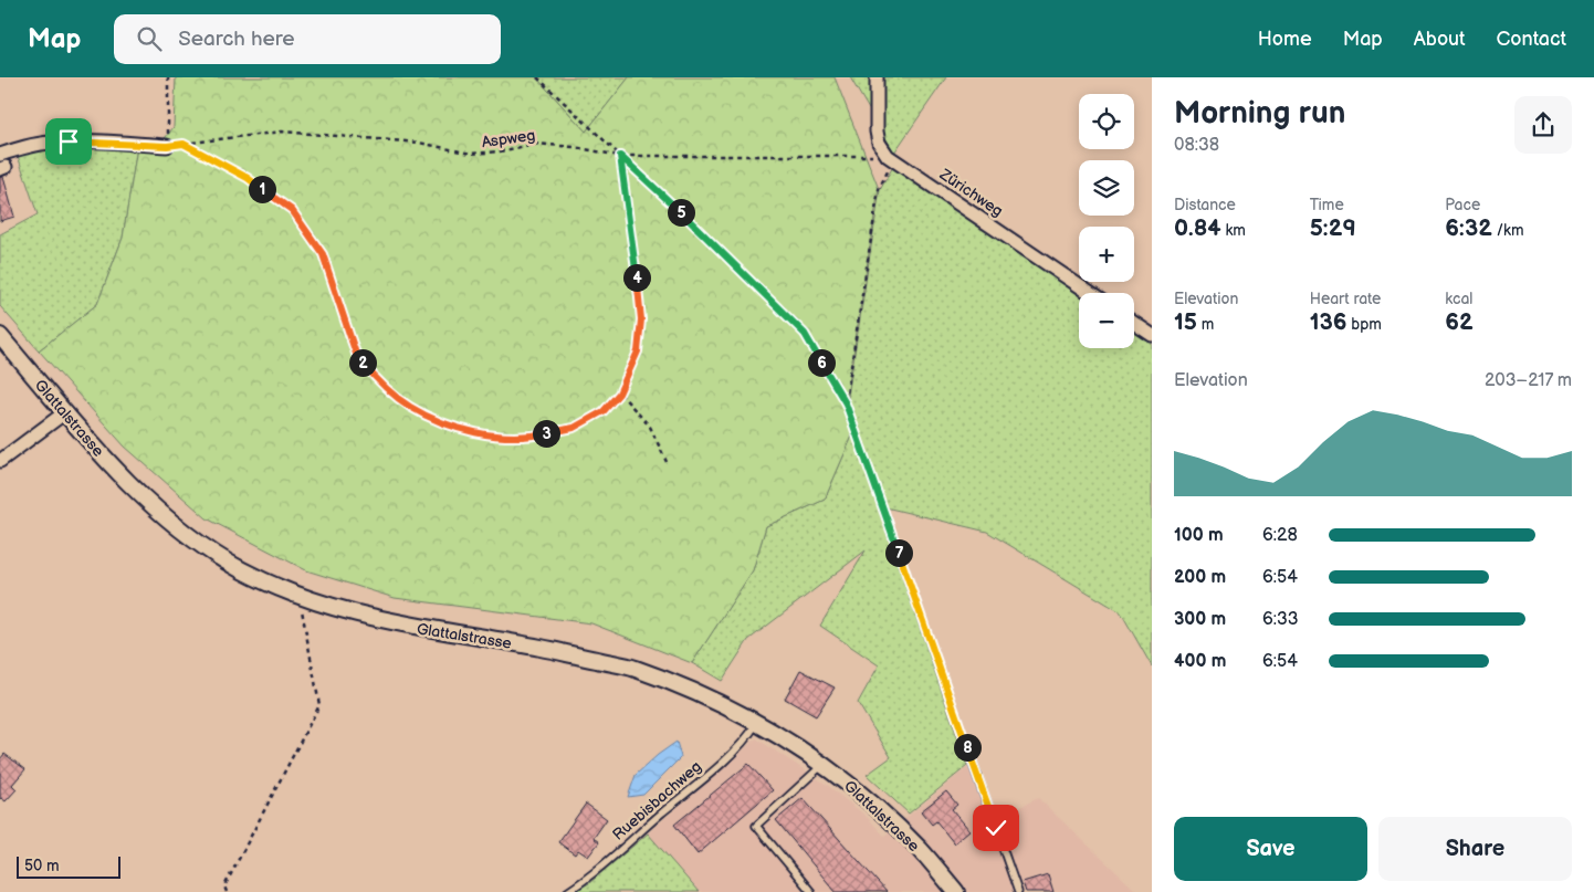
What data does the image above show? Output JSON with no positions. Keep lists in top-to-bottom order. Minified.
{"streets":{"street":["Zürichweg","Glattalstrasse"],"lane":["Ruebisbachweg"],"path":["Aspweg"]},"crossings":[["Aspweg","Zürichweg"],["Glattalstrasse","Ruebisbachweg"]],"scale_bar":"50 m","page":{"header":"Map","search":"Search here","nav":["Home","Map","About","Contact"],"heading":["Morning run","08:38"],"map_buttons":["+","−"],"stats":[["Distance","0.84 km"],["Time","5:29"],["Pace","6:32 /km"],["Elevation","15 m"],["Heart rate","136 bpm"],["kcal","62"]],"pins":["1","5","4","2","6","3","7","8"],"chart":["Elevation","203–217 m"],"list":[{"name":"100 m","note":"6:28"},{"name":"200 m","note":"6:54"},{"name":"300 m","note":"6:33"},{"name":"400 m","note":"6:54"}],"buttons":["Save","Share"],"scale":"50 m"}}
